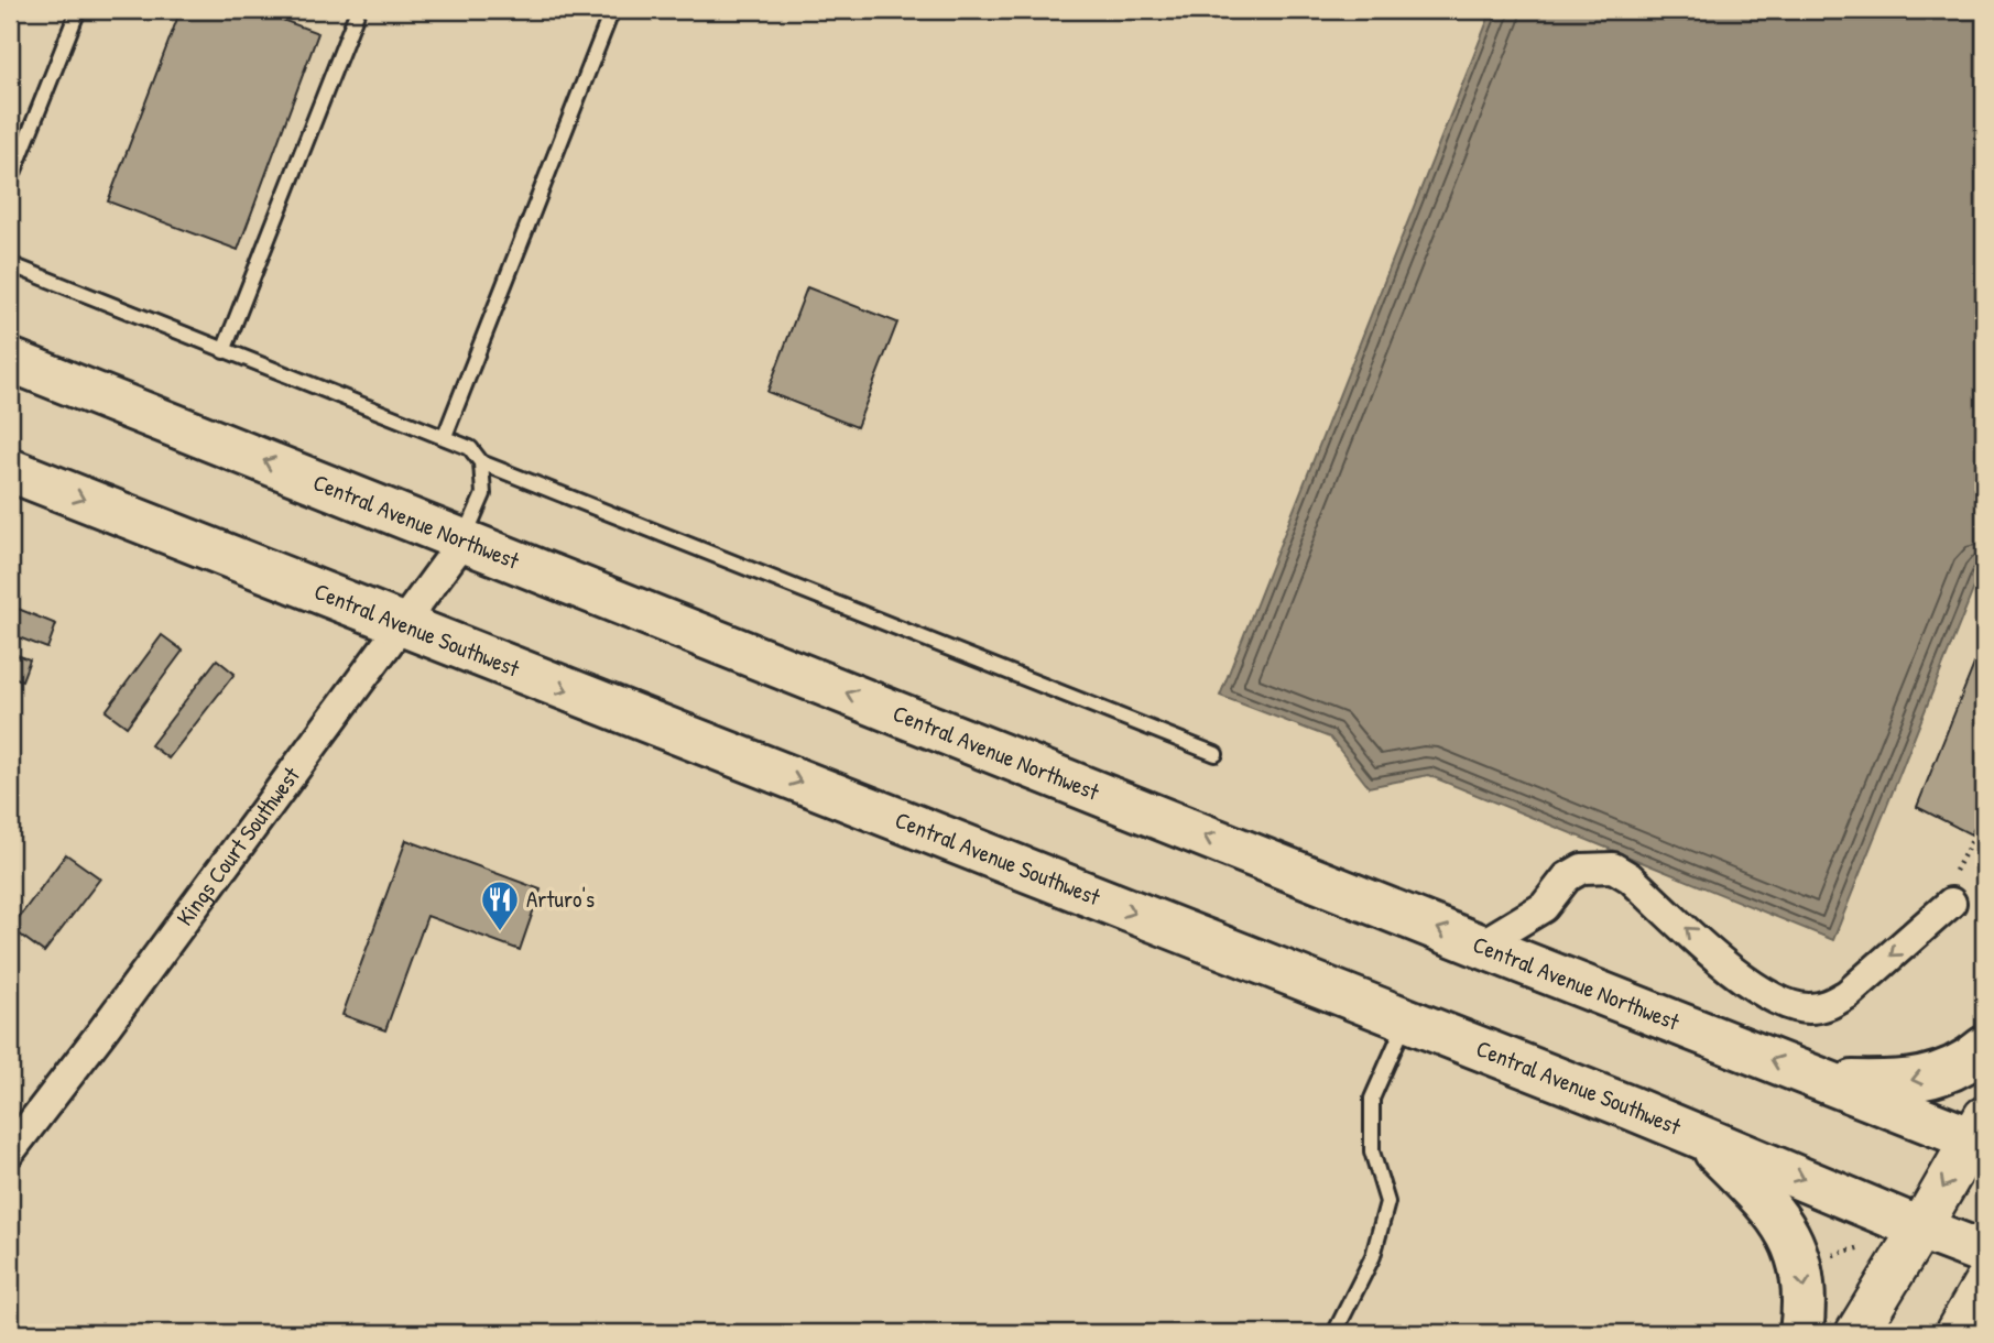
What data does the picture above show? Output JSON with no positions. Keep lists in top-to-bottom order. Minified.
{"streets":{"main road":["Central Avenue Northwest","Central Avenue Southwest"],"street":["Kings Court Southwest"]},"crossings":[["Central Avenue Northwest","Kings Court Southwest"],["Central Avenue Southwest","Kings Court Southwest"]],"one_way":["Central Avenue Northwest","Central Avenue Southwest"],"places":{"restaurant":["Arturo's"]}}
